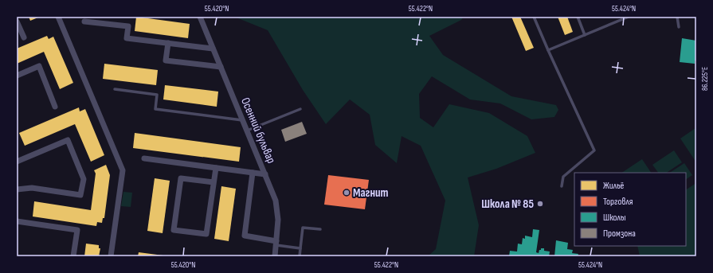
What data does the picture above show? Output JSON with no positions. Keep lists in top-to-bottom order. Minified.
{"streets":{"street":["Осенний бульвар"]},"places":["Магнит","Школа № 85"],"legend":["Жильё","Торговля","Школы","Промзона"],"coordinates":["55.420°N","55.422°N","55.424°N","86.225°E"]}
